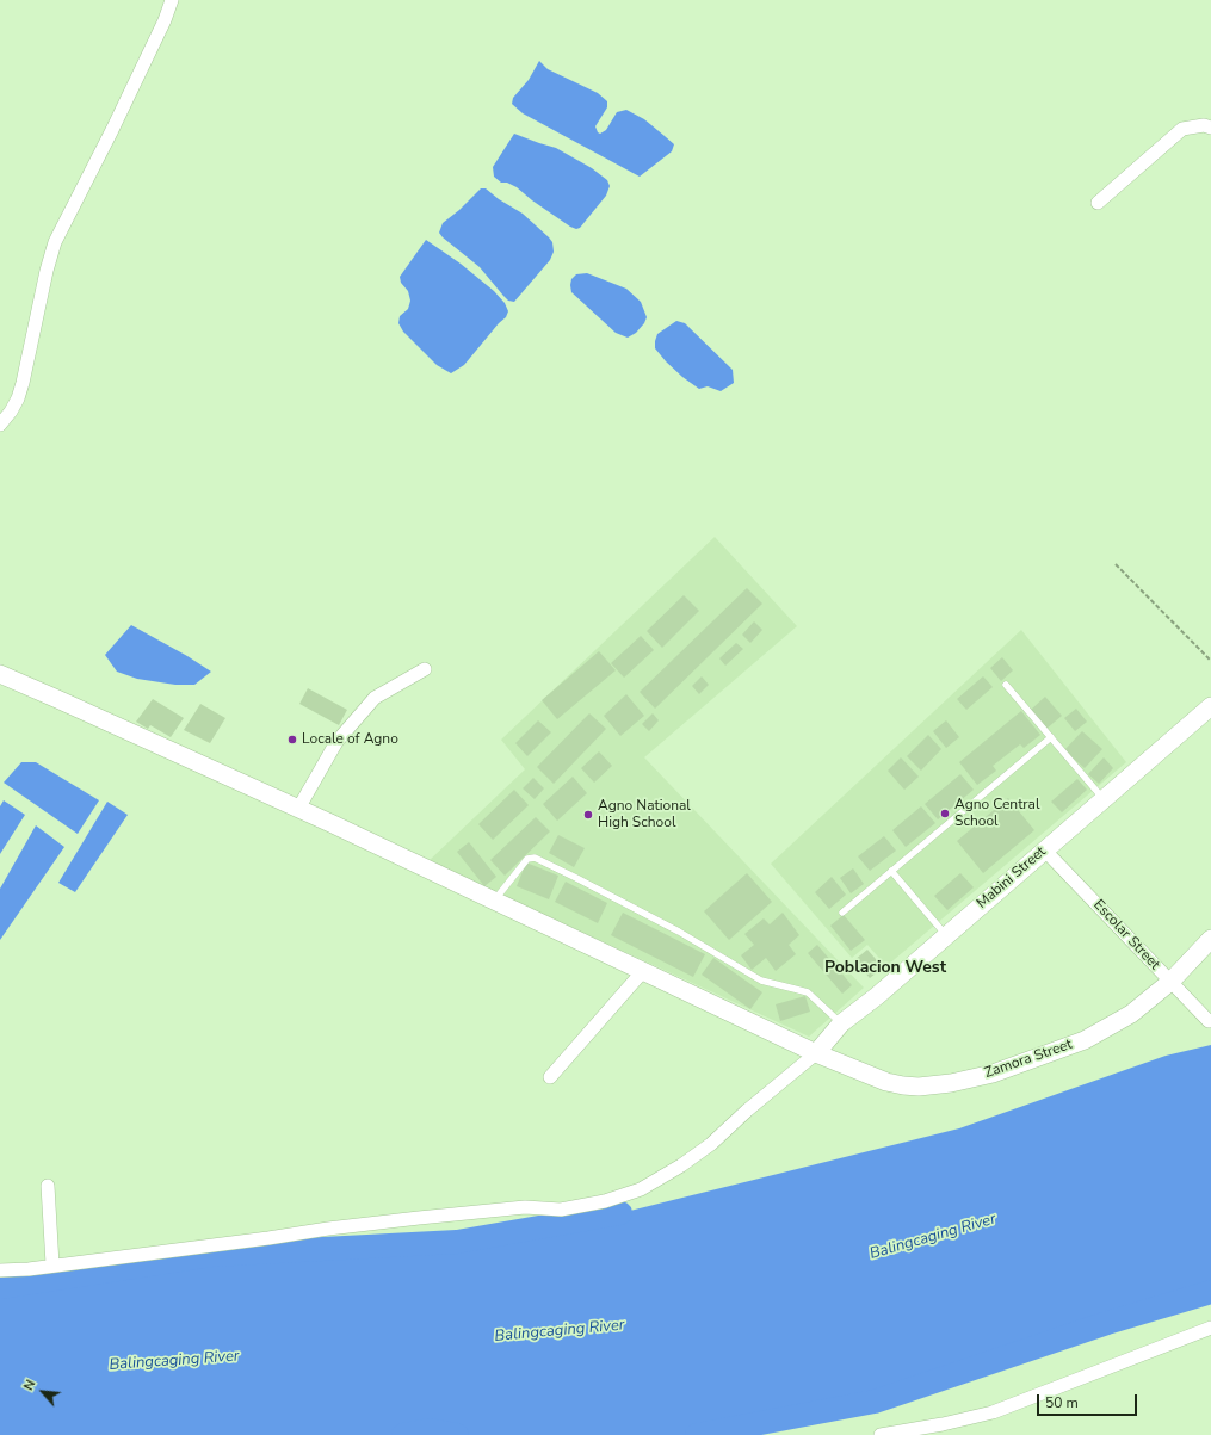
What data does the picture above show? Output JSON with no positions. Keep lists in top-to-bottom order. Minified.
{"streets":{"street":["Mabini Street","Escolar Street","Zamora Street"]},"crossings":[["Mabini Street","Escolar Street"],["Mabini Street","Zamora Street"],["Escolar Street","Zamora Street"]],"districts":["Poblacion West"],"water":["Balingcaging River"],"places":["Locale of Agno","Agno Central School","Agno National High School"],"scale_bar":"50 m","north":"top left"}
